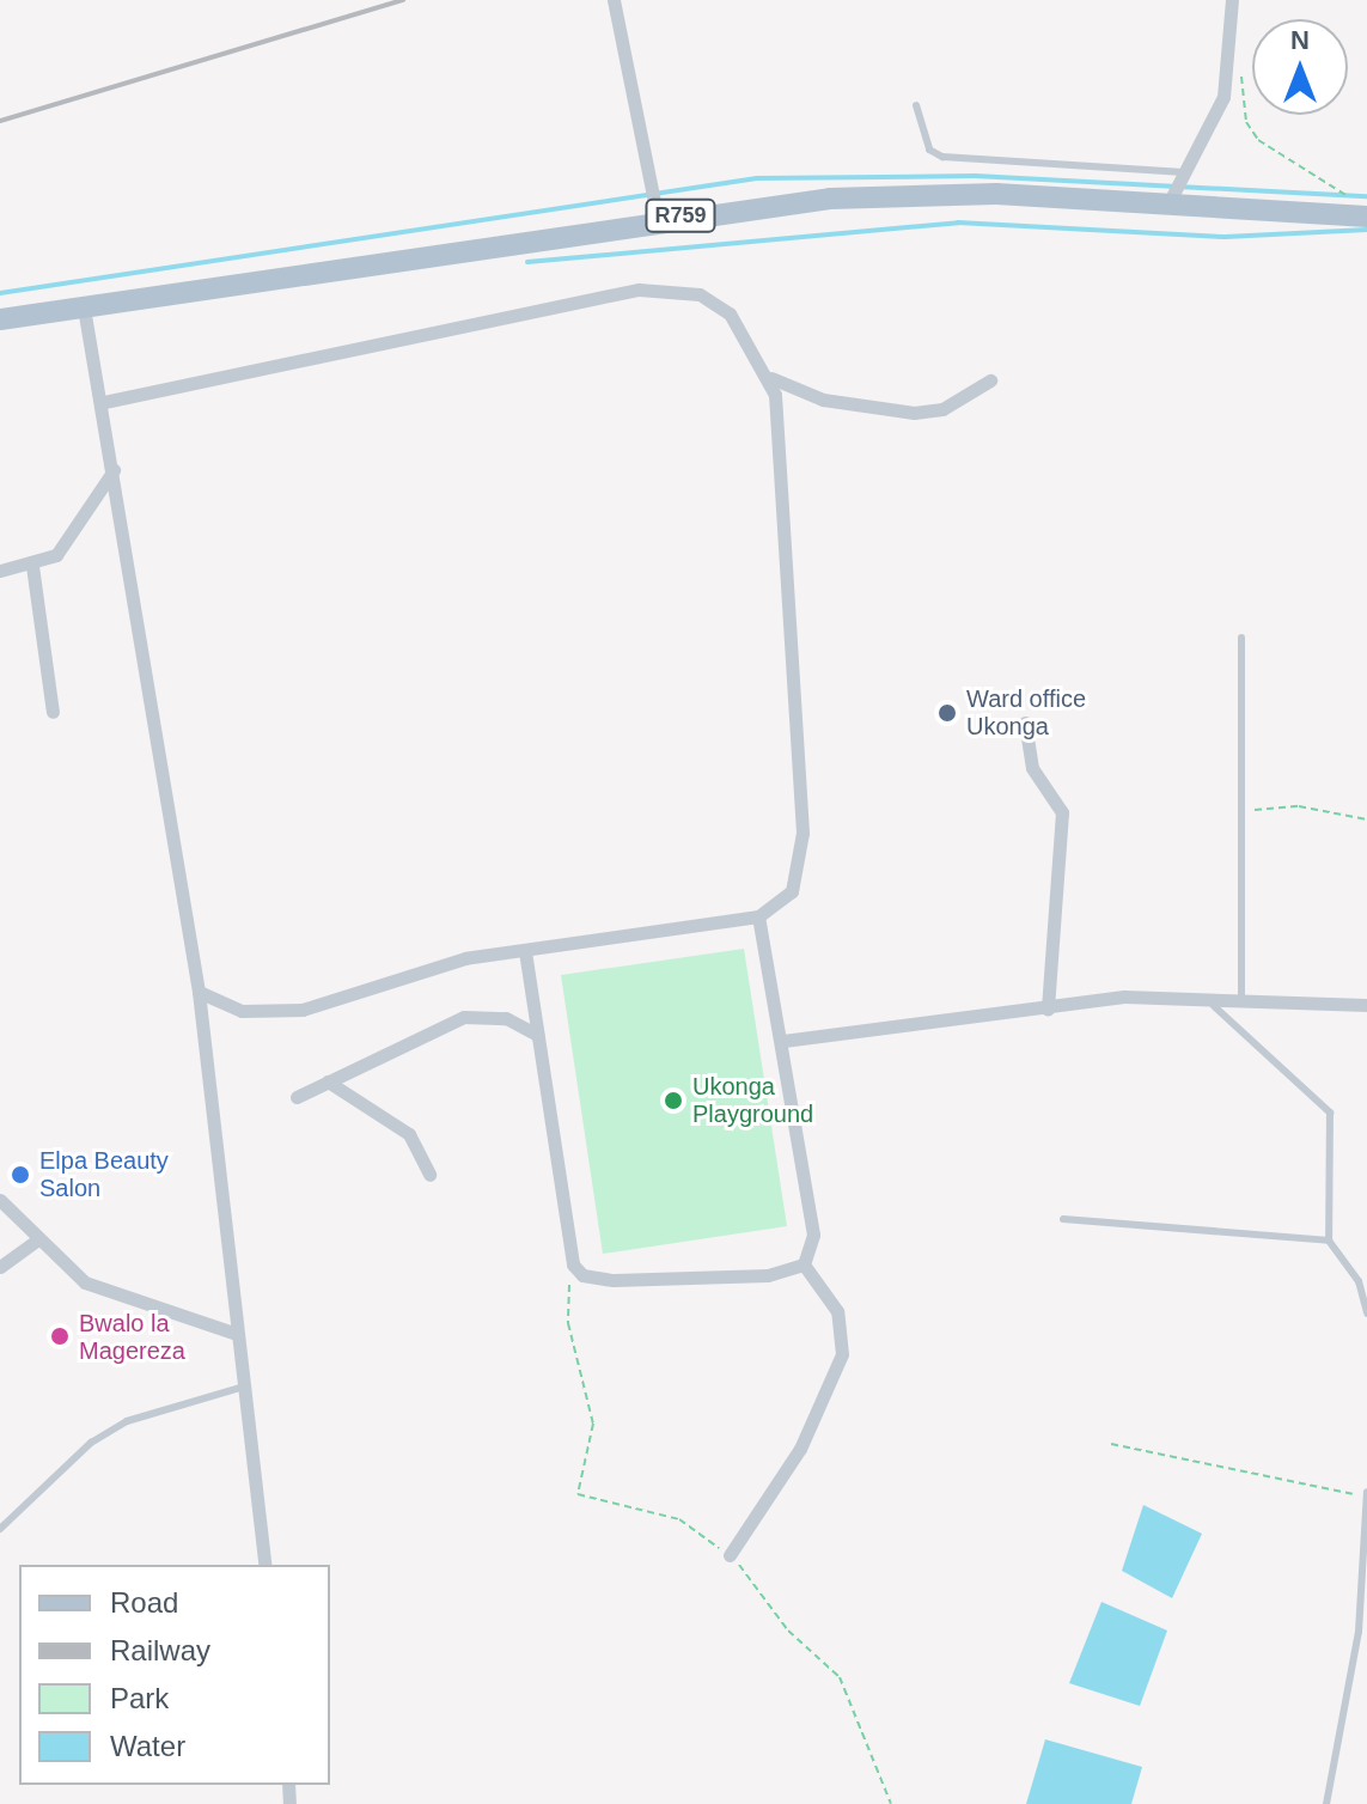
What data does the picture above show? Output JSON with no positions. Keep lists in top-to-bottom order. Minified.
{"streets":{"main road":["R759"]},"places":["Ward office Ukonga","Ukonga Playground","Elpa Beauty Salon","Bwalo la Magereza"],"legend":["Road","Railway","Park","Water"],"north":"top"}
